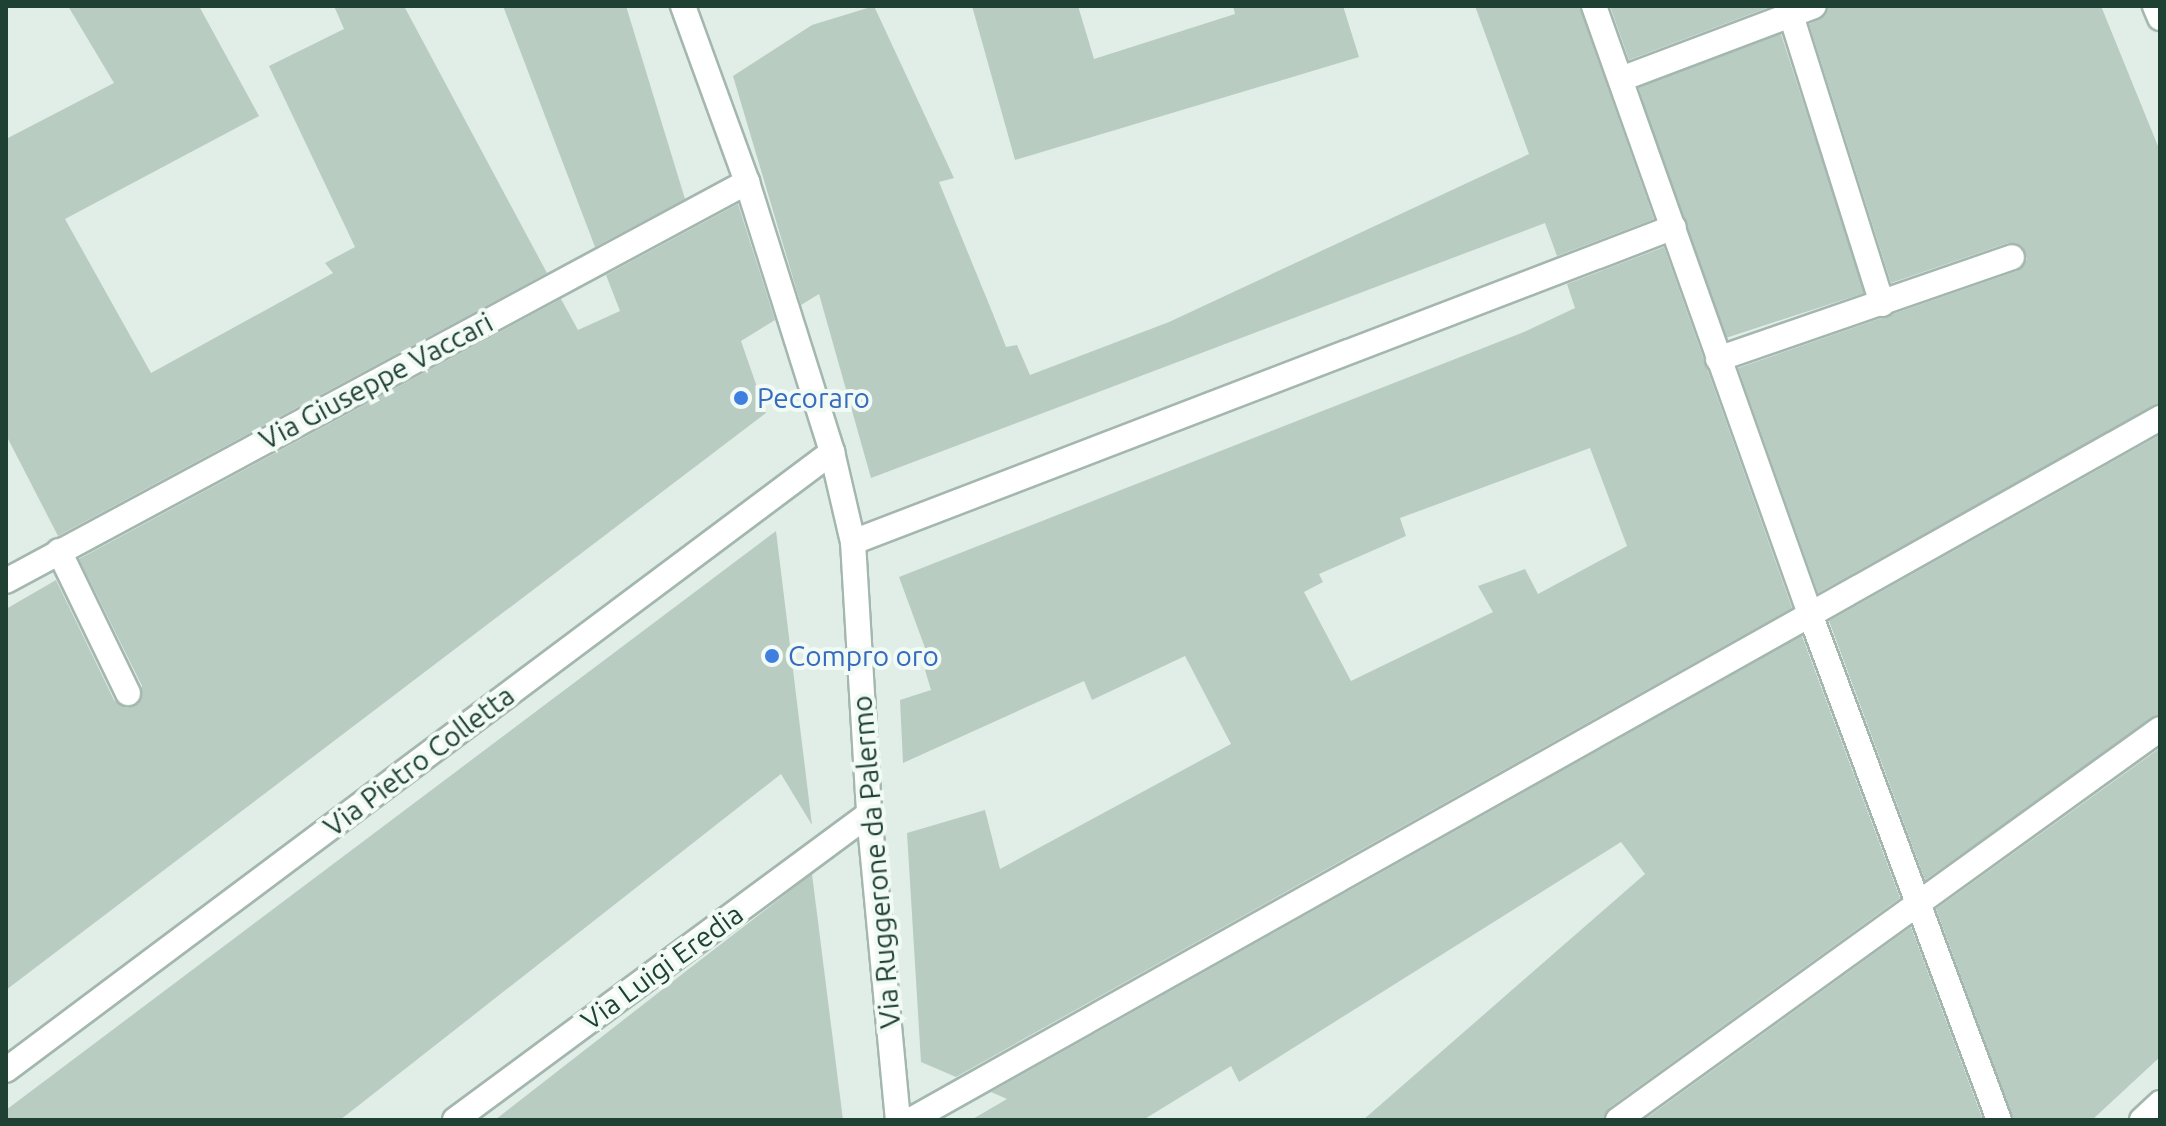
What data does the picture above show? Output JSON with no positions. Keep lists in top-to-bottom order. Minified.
{"streets":{"street":["Via Giuseppe Vaccari","Via Pietro Colletta","Via Ruggerone da Palermo","Via Luigi Eredia"]},"crossings":[["Via Giuseppe Vaccari","Via Ruggerone da Palermo"],["Via Pietro Colletta","Via Ruggerone da Palermo"],["Via Ruggerone da Palermo","Via Luigi Eredia"]],"places":["Pecoraro","Compro oro"]}
